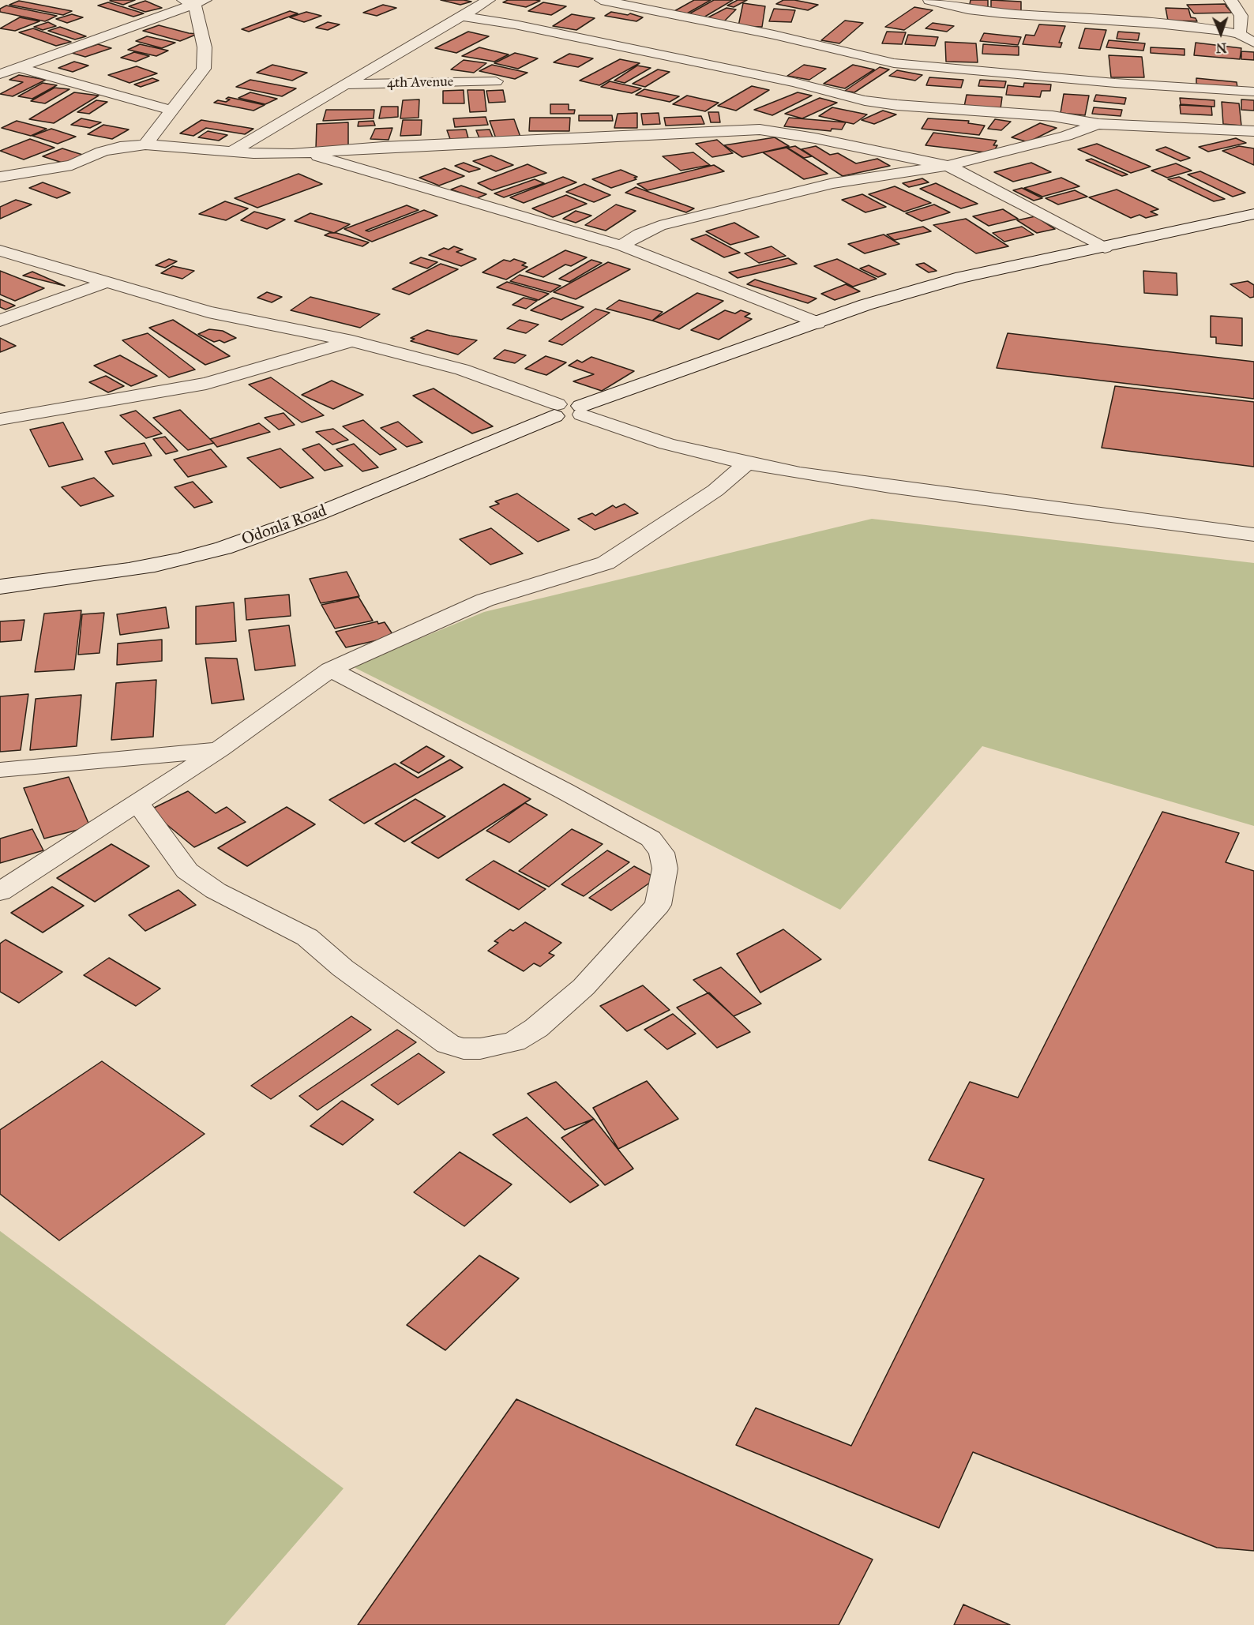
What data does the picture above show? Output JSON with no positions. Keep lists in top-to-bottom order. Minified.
{"streets":{"street":["4th Avenue","Odonla Road"]},"north":"bottom"}
